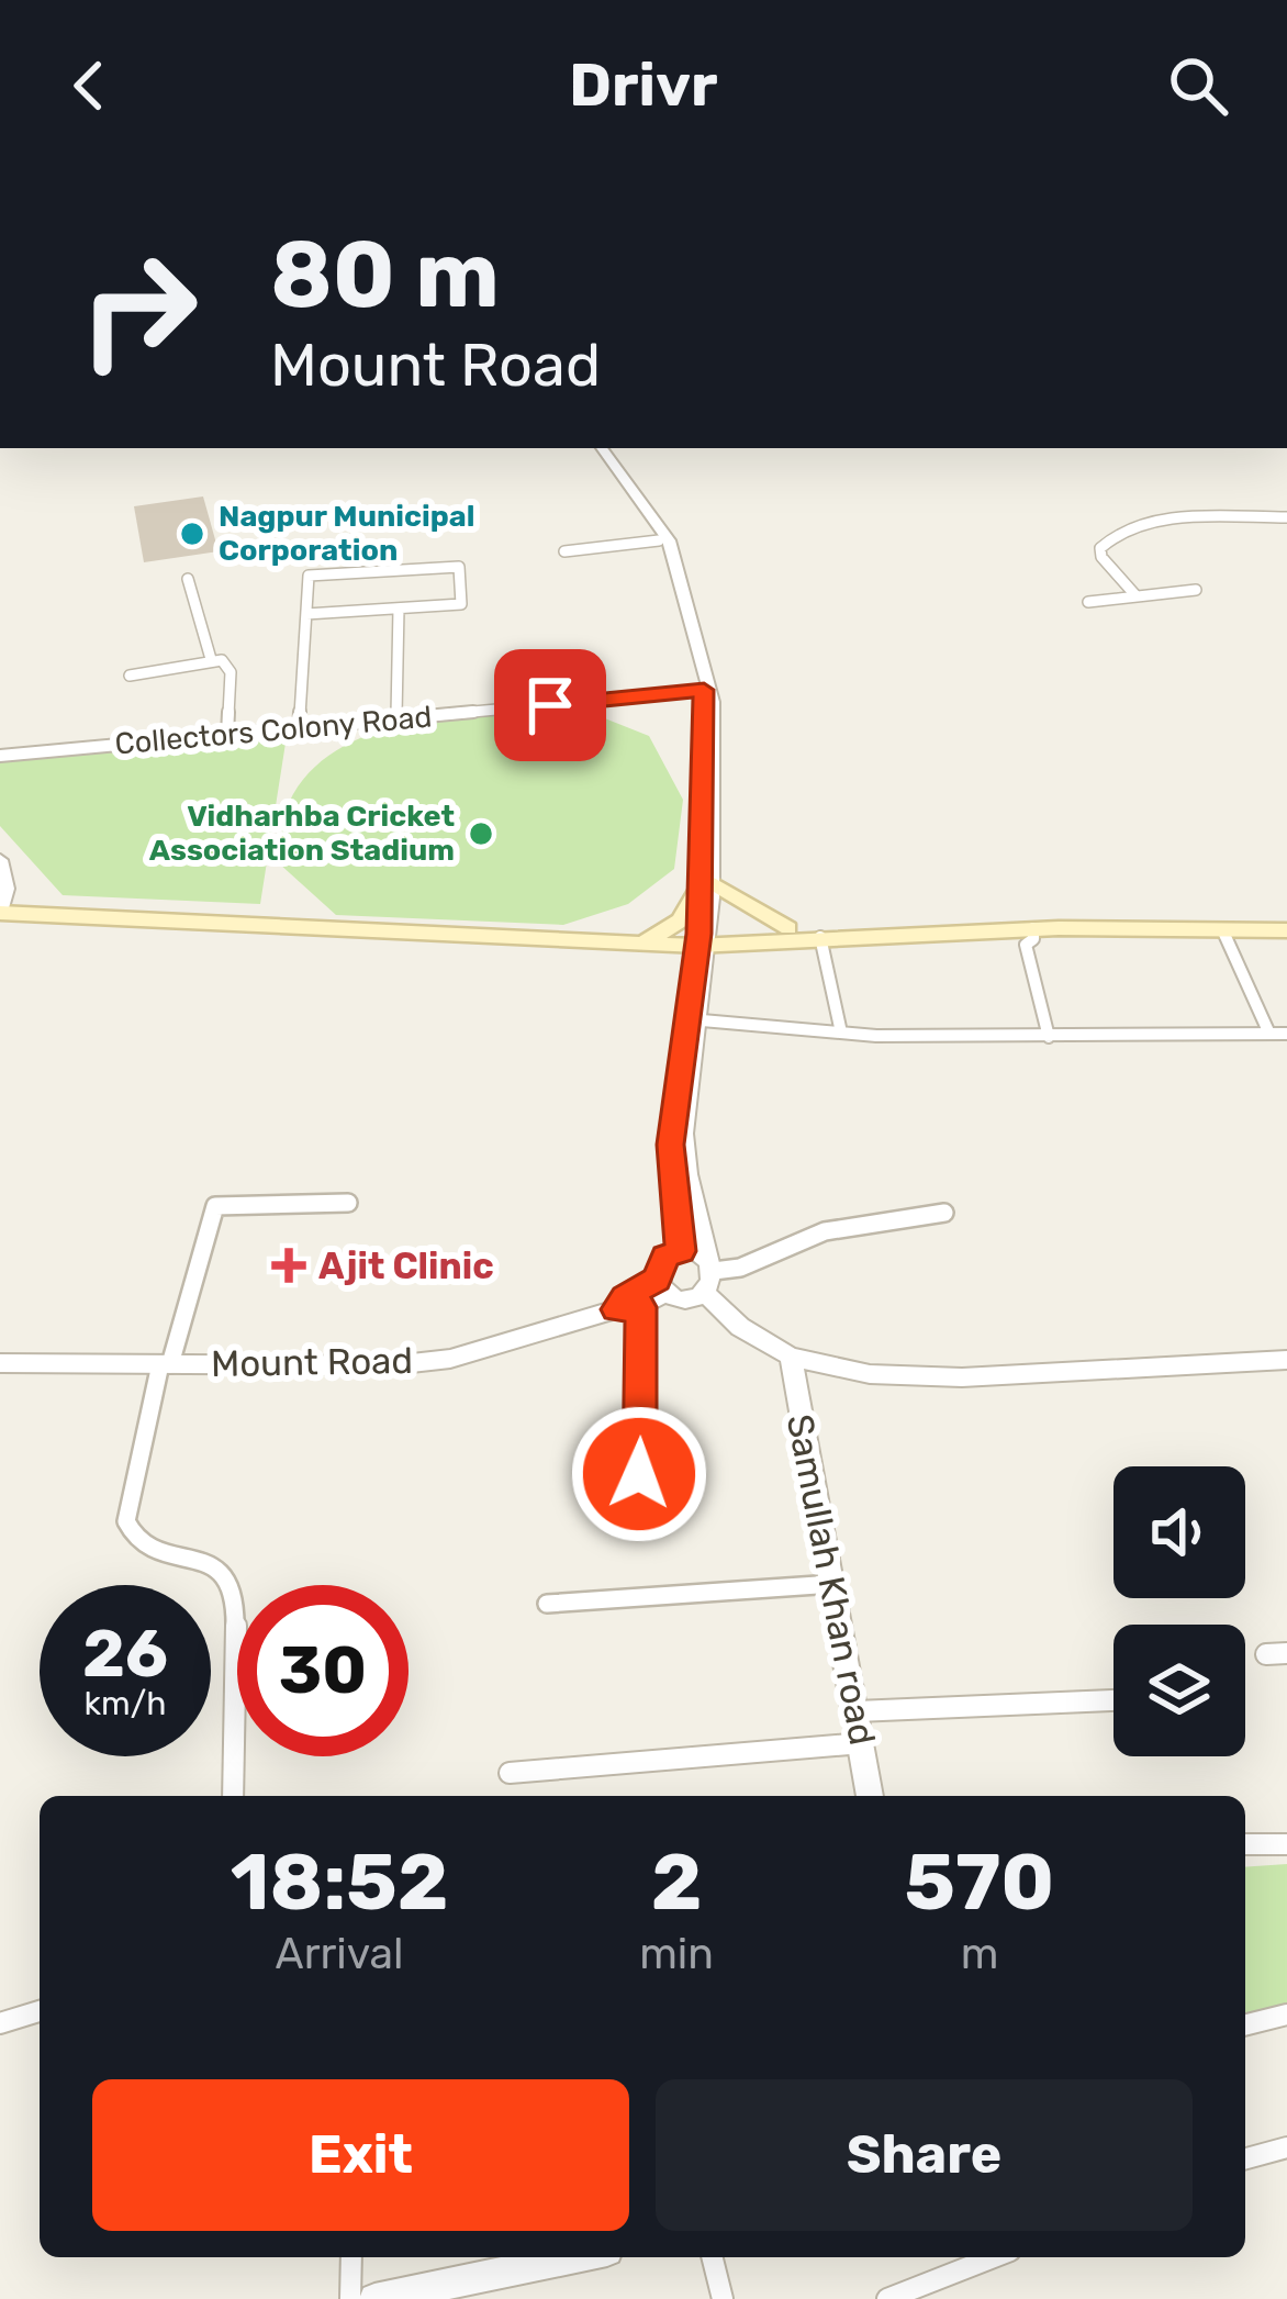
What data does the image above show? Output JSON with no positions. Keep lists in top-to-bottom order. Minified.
{"streets":{"street":["Collectors Colony Road","Mount Road","Samullah Khan road"]},"places":{"other":["Nagpur Municipal Corporation","Vidharhba Cricket Association Stadium"],"health":["Ajit Clinic"]},"page":{"header":"Drivr","turn":["80 m","Mount Road"],"speed":"26 km/h","limit":"30","eta":["18:52","Arrival","2","min","570","m"],"buttons":["Exit","Share"]}}
